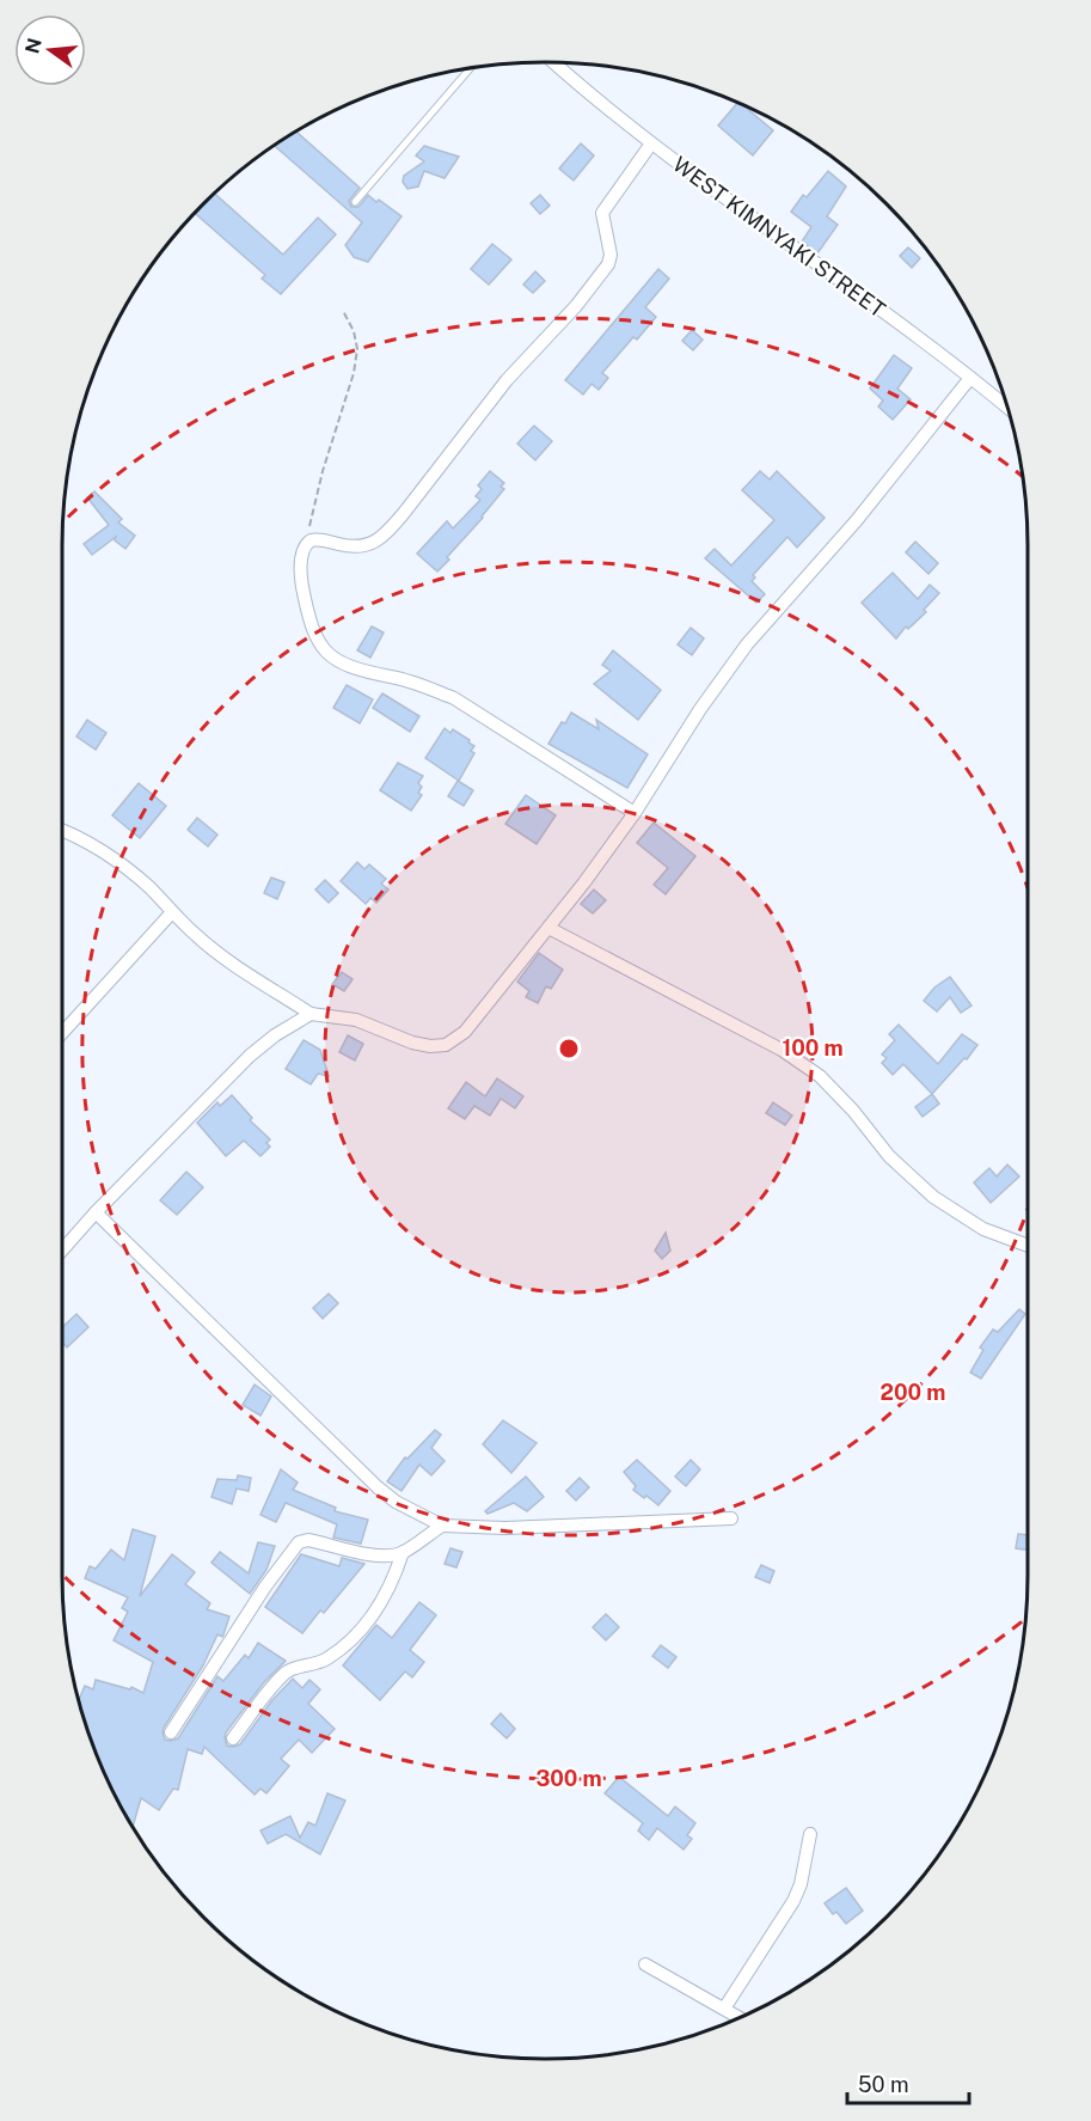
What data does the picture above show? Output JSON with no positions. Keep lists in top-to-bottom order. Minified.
{"streets":{"street":["WEST KIMNYAKI STREET"]},"scale_bar":"50 m","north":"left","rings":["100 m","200 m","300 m"]}
